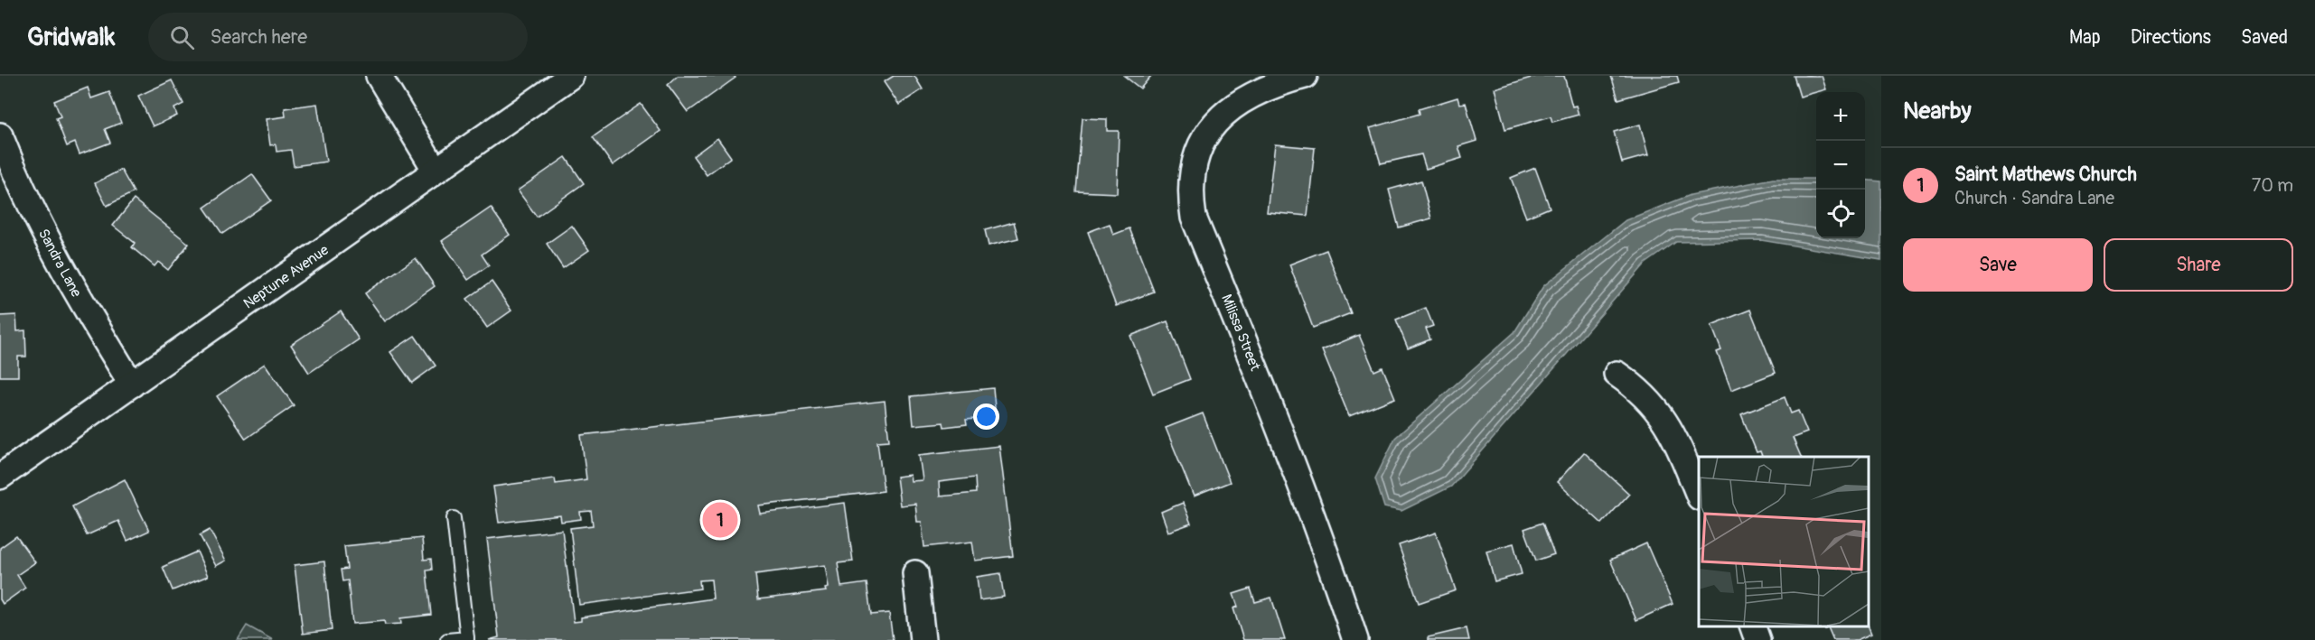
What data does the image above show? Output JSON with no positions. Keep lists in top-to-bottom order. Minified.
{"streets":{"street":["Sandra Lane","Neptune Avenue","Milissa Street"]},"crossings":[["Sandra Lane","Neptune Avenue"]],"page":{"header":"Gridwalk","search":"Search here","nav":["Map","Directions","Saved"],"heading":"Nearby","map_buttons":["+","−"],"list":[{"mark":"1","name":"Saint Mathews Church","note":"Church · Sandra Lane","value":"70 m"}],"buttons":["Save","Share"],"pins":"1"}}
